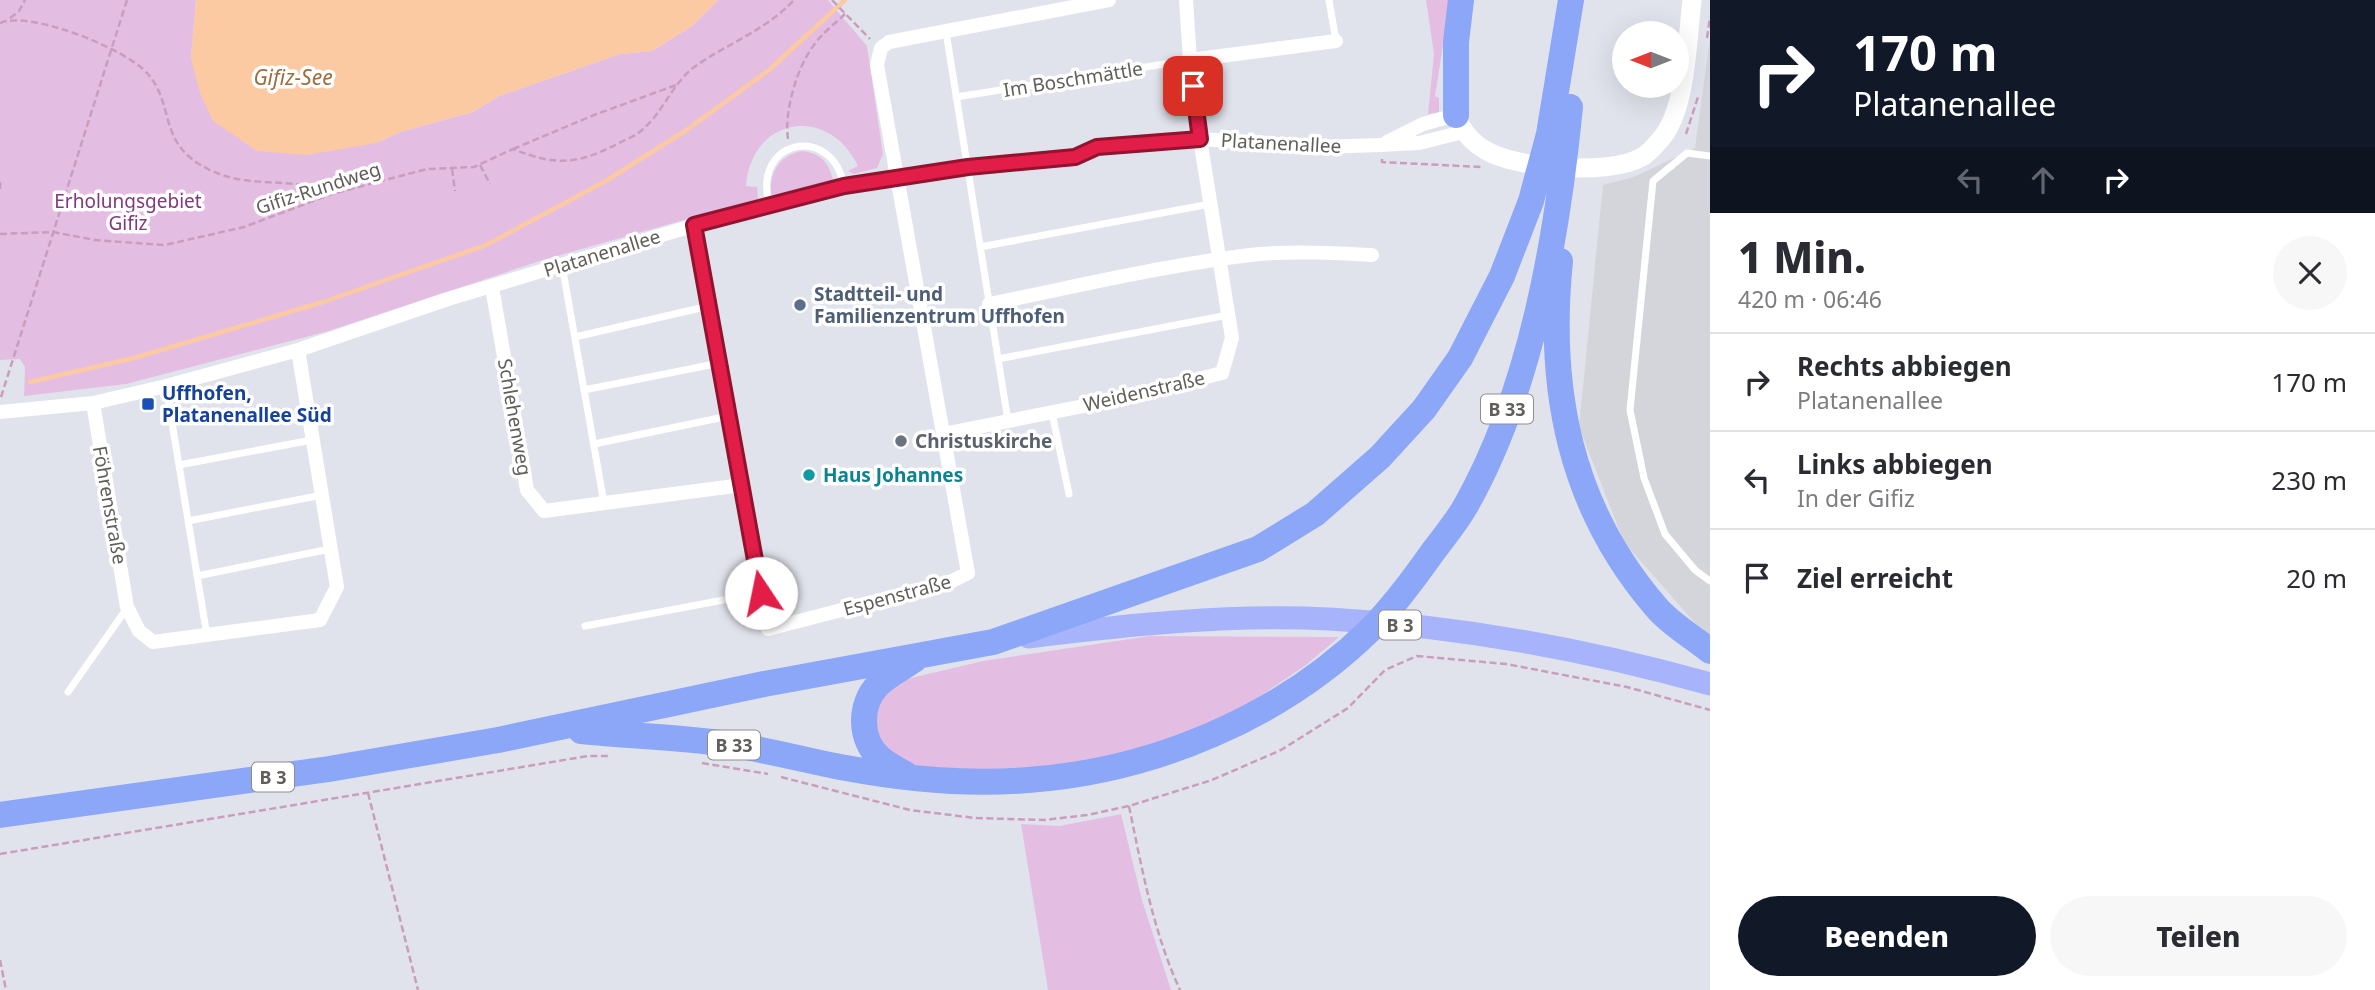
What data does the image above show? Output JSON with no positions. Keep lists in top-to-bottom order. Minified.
{"streets":{"highway":["B 33","B 3"],"street":["Platanenallee","Weidenstraße","Schlehenweg","Föhrenstraße","Espenstraße"],"lane":["Im Boschmättle"],"path":["Gifiz-Rundweg"]},"crossings":[["Im Boschmättle","Weidenstraße"],["Platanenallee","Weidenstraße"],["Platanenallee","Schlehenweg"],["Platanenallee","Föhrenstraße"],["Platanenallee","Espenstraße"],["Weidenstraße","Espenstraße"],["B 33","B 3"],["Schlehenweg","Espenstraße"]],"water":["Gifiz-See"],"parks":["Erholungsgebiet Gifiz"],"places":{"other":["Stadtteil- und Familienzentrum Uffhofen","Christuskirche","Haus Johannes"],"transit":["Uffhofen, Platanenallee Süd"]},"north":"left","page":{"turn":["170 m","Platanenallee"],"heading":["1 Min.","420 m · 06:46"],"list":[{"name":"Rechts abbiegen","note":"Platanenallee","value":"170 m"},{"name":"Links abbiegen","note":"In der Gifiz","value":"230 m"},{"name":"Ziel erreicht","value":"20 m"}],"buttons":["Beenden","Teilen"]}}
